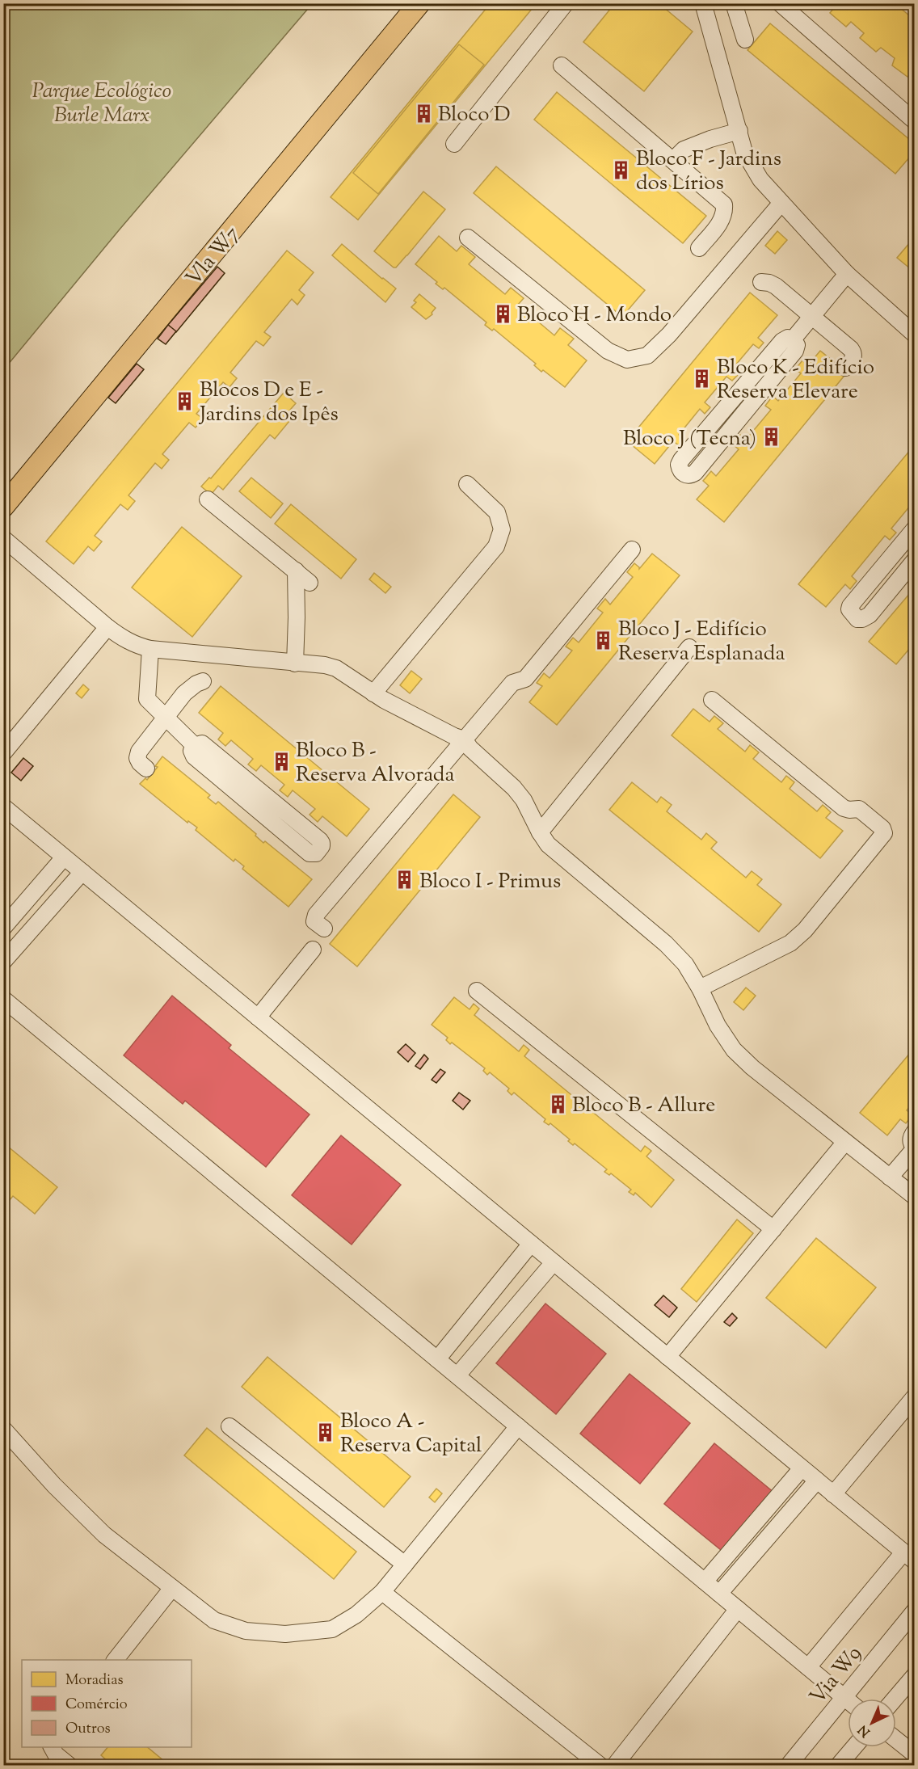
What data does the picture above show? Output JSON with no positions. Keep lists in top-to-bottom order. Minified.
{"streets":{"main road":["Vla W7"],"street":["Via W9"]},"parks":["Parque Ecológico Burle Marx"],"places":{"building":["Bloco D","Bloco F - Jardins dos Lírios","Bloco H - Mondo","Bloco K - Edifício Reserva Elevare","Blocos D e E - Jardins dos Ipês","Bloco J (Tecna)","Bloco J - Edifício Reserva Esplanada","Bloco B - Reserva Alvorada","Bloco I - Primus","Bloco B - Allure","Bloco A - Reserva Capital"]},"legend":["Moradias","Comércio","Outros"],"north":"bottom left"}
